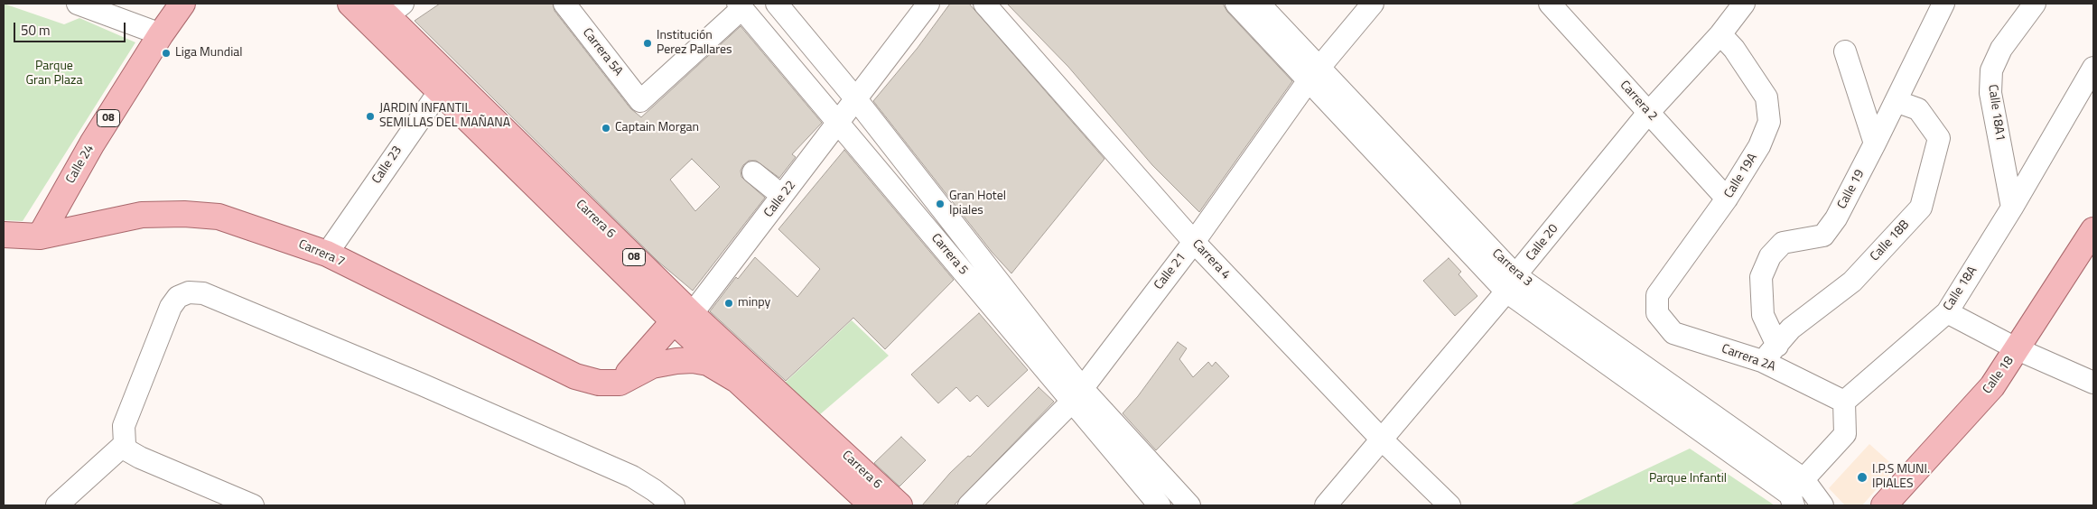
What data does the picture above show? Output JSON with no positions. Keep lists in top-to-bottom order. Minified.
{"streets":{"main road":["08","Calle 24","Calle 22","Carrera 6","Carrera 7","Calle 18"],"street":["Carrera 5A","Carrera 2","Calle 18A1","Calle 23","Calle 19A","Calle 19","Calle 18B","Calle 20","Carrera 5","Carrera 4","Carrera 3","Calle 21","Calle 18A","Carrera 2A"]},"crossings":[["Carrera 5A","Carrera 5"],["Carrera 2","Calle 19A"],["Carrera 2","Calle 20"],["Calle 18A1","Calle 18A"],["Calle 24","Carrera 7"],["Calle 23","Carrera 6"],["Calle 23","Carrera 7"],["Calle 19A","Calle 20"],["Calle 19A","Carrera 2A"],["Calle 19","Calle 18B"],["Calle 22","Carrera 6"],["Calle 22","Carrera 7"],["Calle 22","Carrera 5"],["Calle 18B","Carrera 2A"],["Calle 20","Carrera 4"],["Calle 20","Carrera 3"],["Carrera 5","Calle 21"],["Carrera 4","Calle 21"],["Carrera 3","Calle 21"],["Calle 18A","Carrera 2A"]],"parks":["Parque Gran Plaza","Parque Infantil"],"places":["Institución Perez Pallares","Liga Mundial","JARDIN INFANTIL SEMILLAS DEL MAÑANA","Captain Morgan","Gran Hotel Ipiales","minpy","I.P.S MUNI. IPIALES"],"scale_bar":"50 m"}
